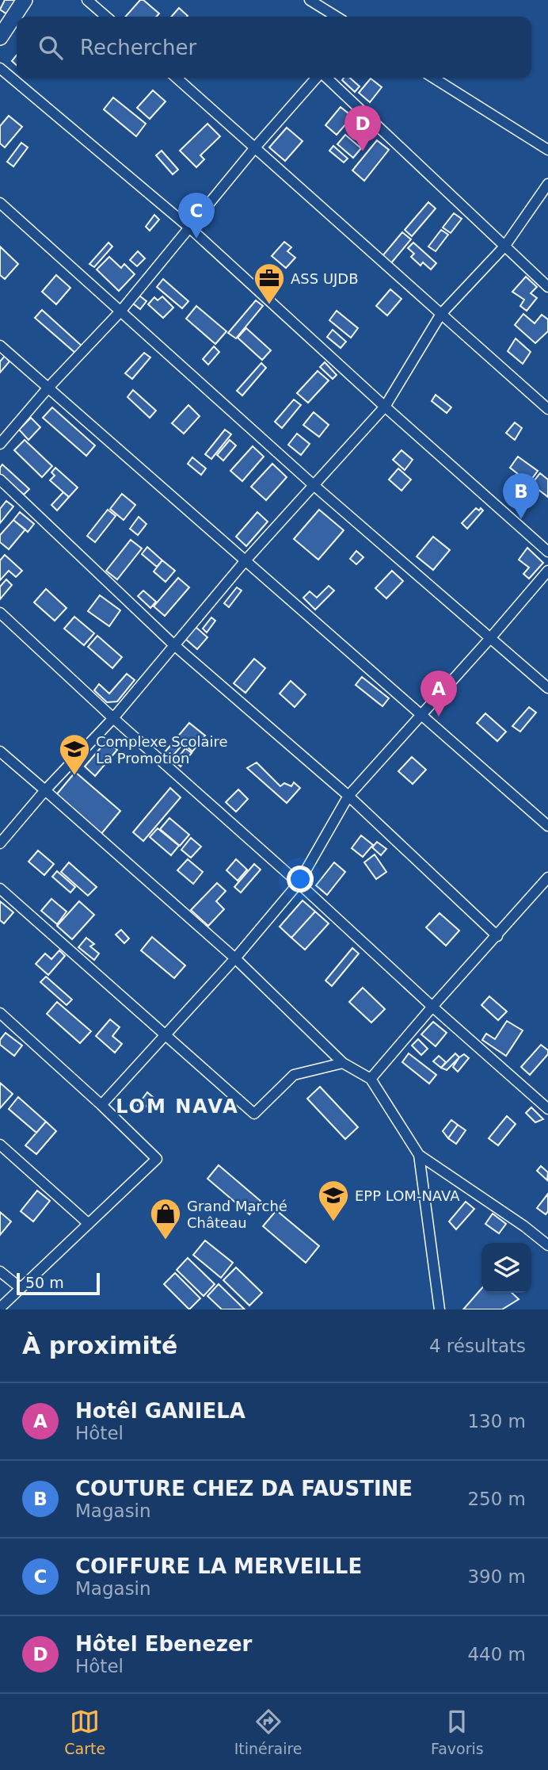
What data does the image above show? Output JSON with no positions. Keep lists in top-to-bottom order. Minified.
{"districts":["LOM NAVA"],"places":{"office":["ASS UJDB"],"school or university":["Complexe Scolaire La Promotion","EPP LOM-NAVA"],"shop":["Grand Marché Château"]},"scale_bar":"50 m","page":{"search":"Rechercher","pins":["D","C","B","A"],"scale":"50 m","heading":["À proximité","4 résultats"],"list":[{"mark":"A","name":"Hotêl GANIELA","note":"Hôtel","value":"130 m"},{"mark":"B","name":"COUTURE CHEZ DA FAUSTINE","note":"Magasin","value":"250 m"},{"mark":"C","name":"COIFFURE LA MERVEILLE","note":"Magasin","value":"390 m"},{"mark":"D","name":"Hôtel Ebenezer","note":"Hôtel","value":"440 m"}],"nav":["Carte","Itinéraire","Favoris"]}}
